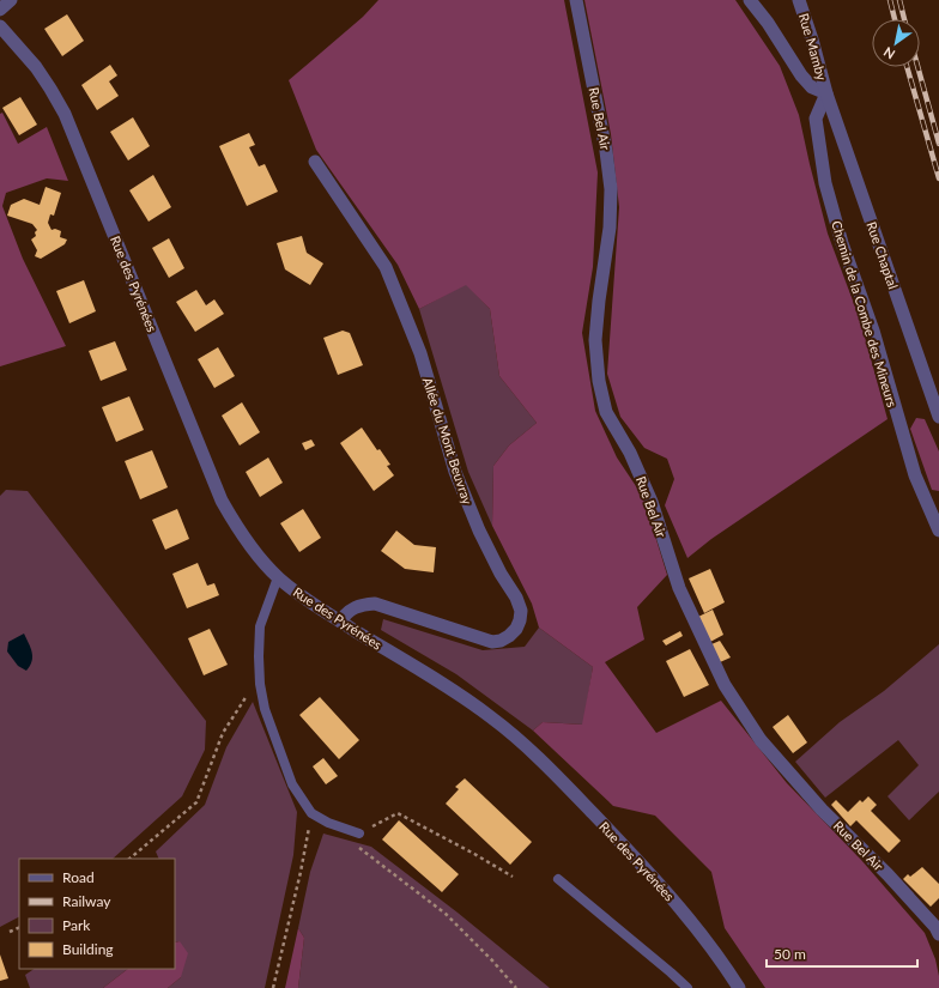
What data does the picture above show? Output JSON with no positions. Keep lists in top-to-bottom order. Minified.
{"streets":{"street":["Rue Mamby","Rue Bel Air","Rue Chaptal","Rue des Pyrénées","Chemin de la Combe des Mineurs","Allée du Mont Beuvray"]},"crossings":[["Rue Mamby","Rue Chaptal"],["Rue Mamby","Chemin de la Combe des Mineurs"],["Rue Chaptal","Chemin de la Combe des Mineurs"],["Rue des Pyrénées","Allée du Mont Beuvray"]],"legend":["Road","Railway","Park","Building"],"scale_bar":"50 m","north":"bottom left"}
